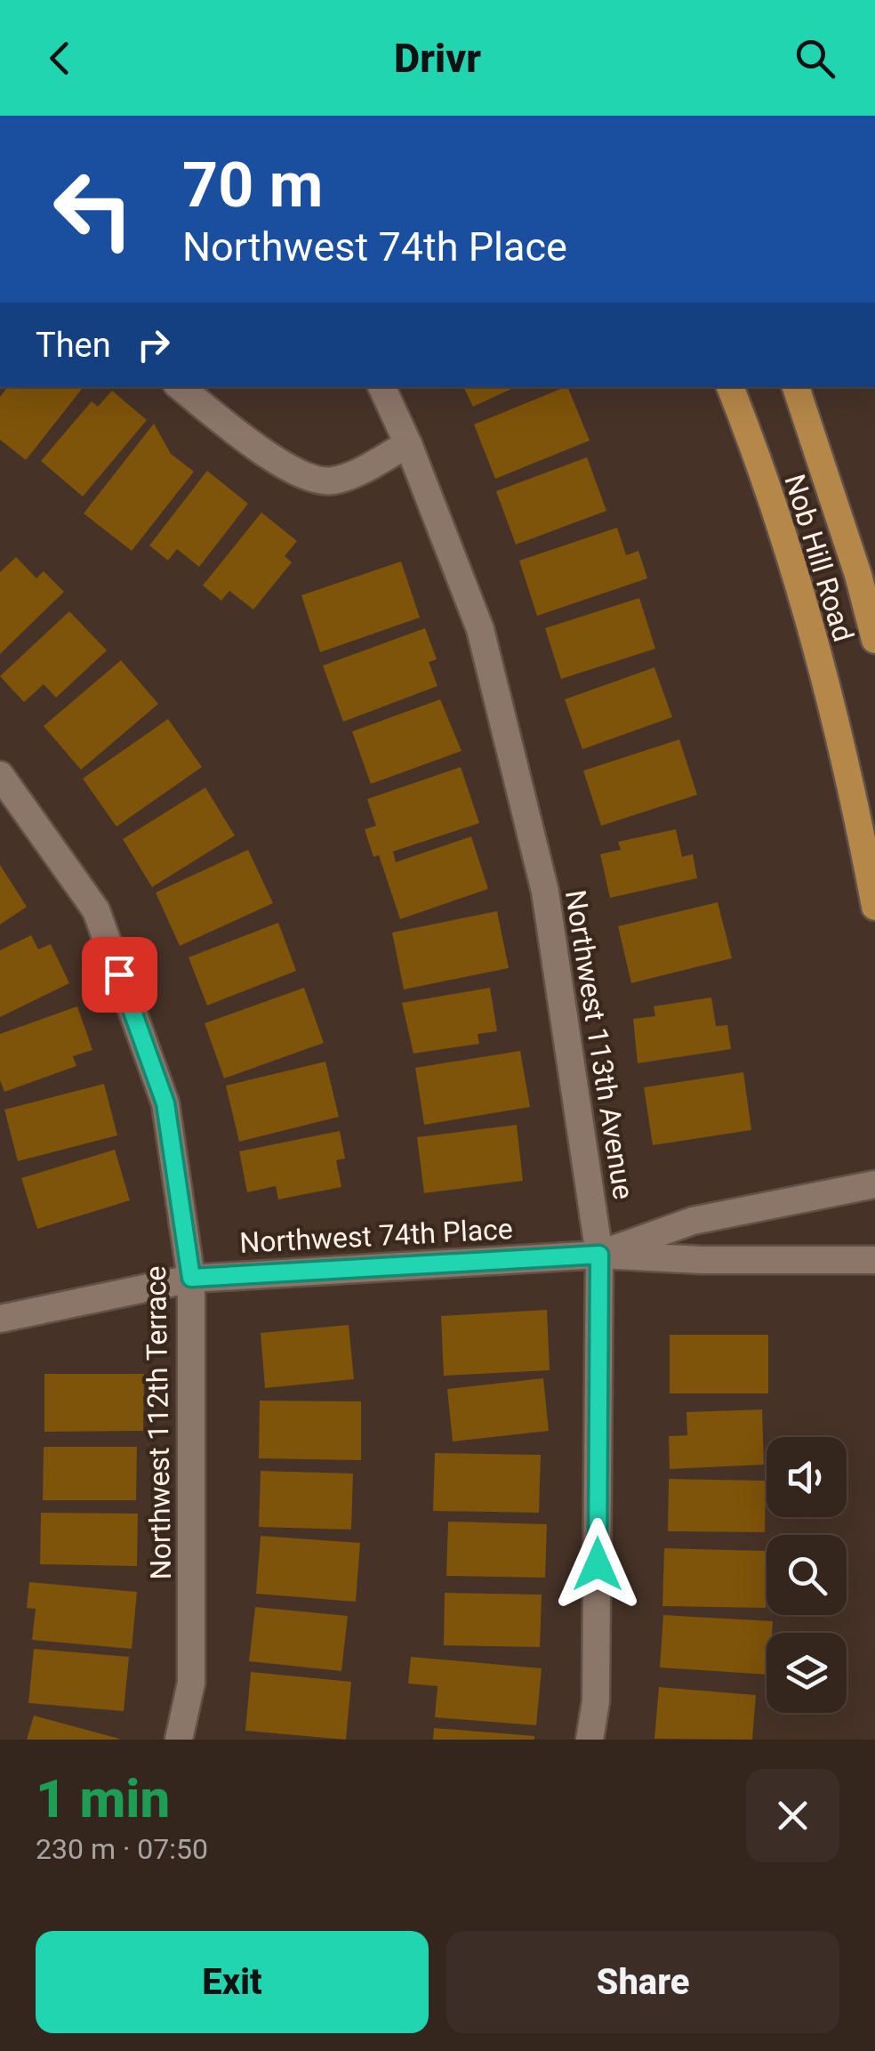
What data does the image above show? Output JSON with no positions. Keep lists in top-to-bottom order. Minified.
{"streets":{"main road":["Nob Hill Road"],"street":["Northwest 113th Avenue","Northwest 74th Place","Northwest 112th Terrace"]},"crossings":[["Northwest 113th Avenue","Northwest 74th Place"],["Northwest 74th Place","Northwest 112th Terrace"]],"page":{"header":"Drivr","turn":["70 m","Northwest 74th Place"],"then":"Then","heading":["1 min","230 m · 07:50"],"buttons":["Exit","Share"]}}
